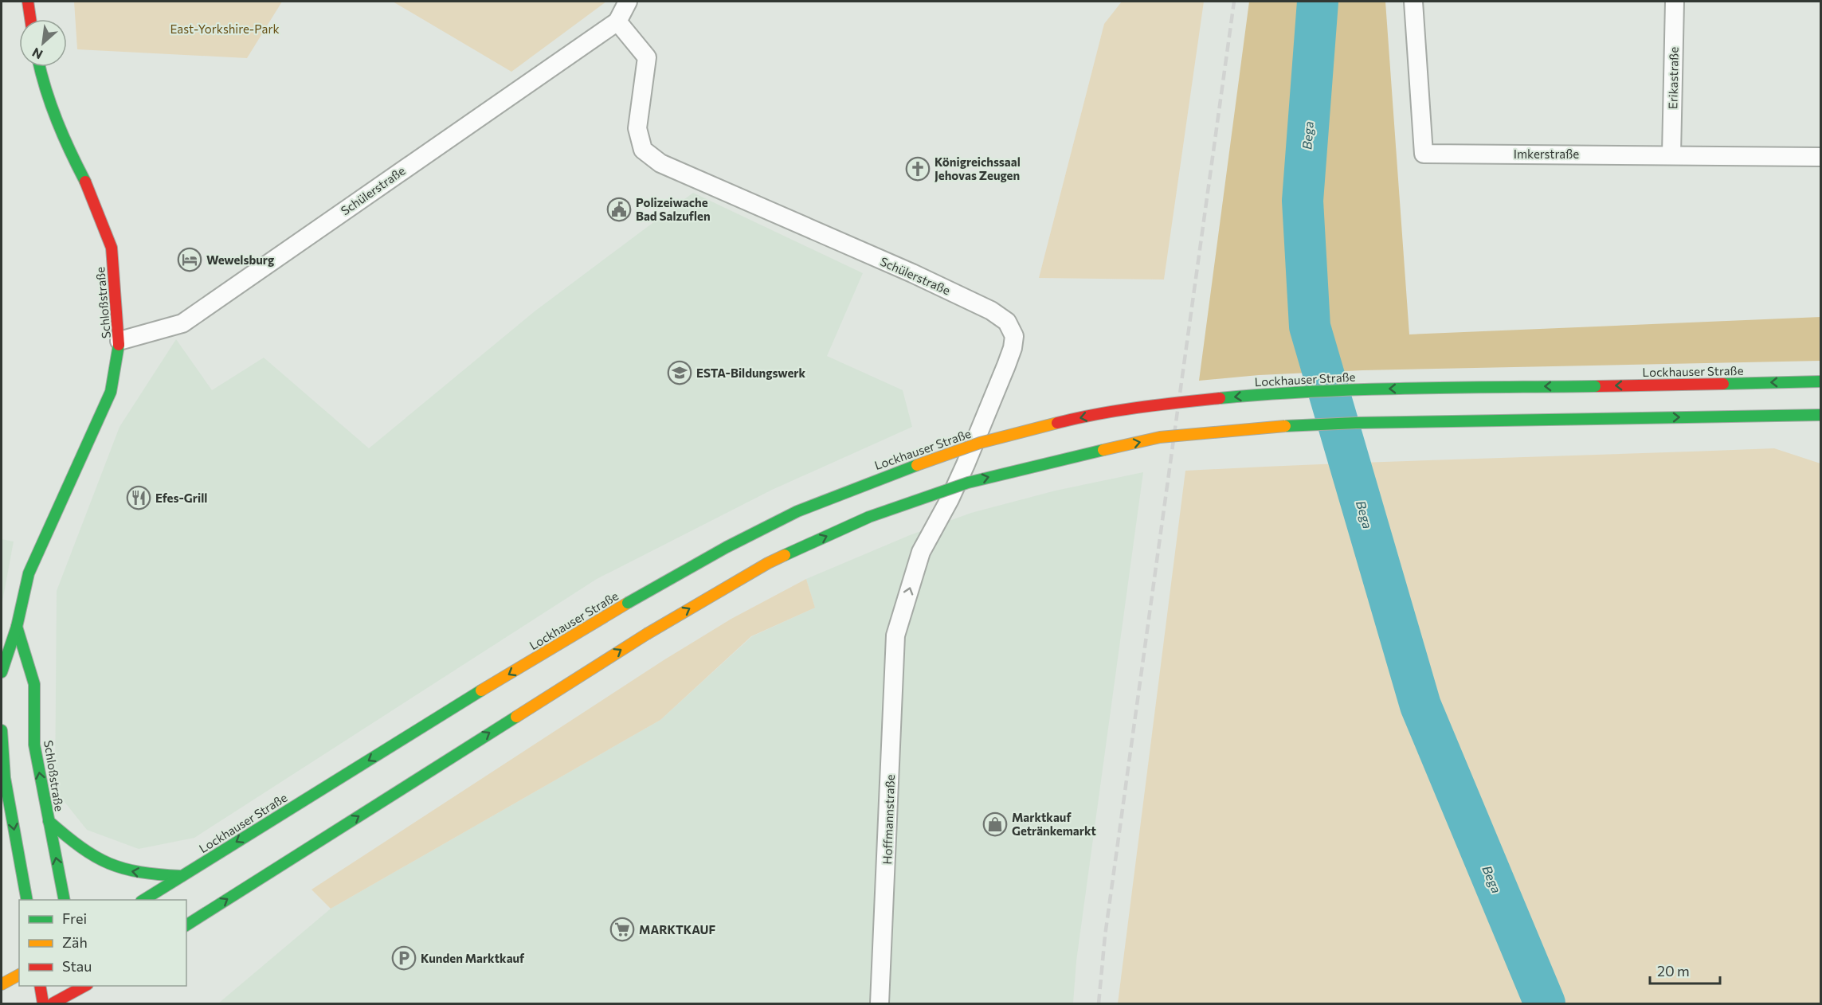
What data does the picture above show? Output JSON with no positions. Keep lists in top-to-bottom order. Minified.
{"streets":{"main road":["Schloßstraße","Lockhauser Straße"],"street":["Erikastraße","Imkerstraße","Schülerstraße","Hoffmannstraße"]},"crossings":[["Erikastraße","Imkerstraße"],["Schülerstraße","Schloßstraße"],["Schülerstraße","Hoffmannstraße"]],"water":["Bega"],"parks":["East-Yorkshire-Park"],"places":{"church":["Königreichssaal Jehovas Zeugen"],"public building":["Polizeiwache Bad Salzuflen"],"hotel":["Wewelsburg"],"school or university":["ESTA-Bildungswerk"],"restaurant":["Efes-Grill"],"shop":["Marktkauf Getränkemarkt"],"supermarket":["MARKTKAUF"],"parking":["Kunden Marktkauf"]},"legend":["Frei","Zäh","Stau"],"scale_bar":"20 m","north":"bottom left"}
